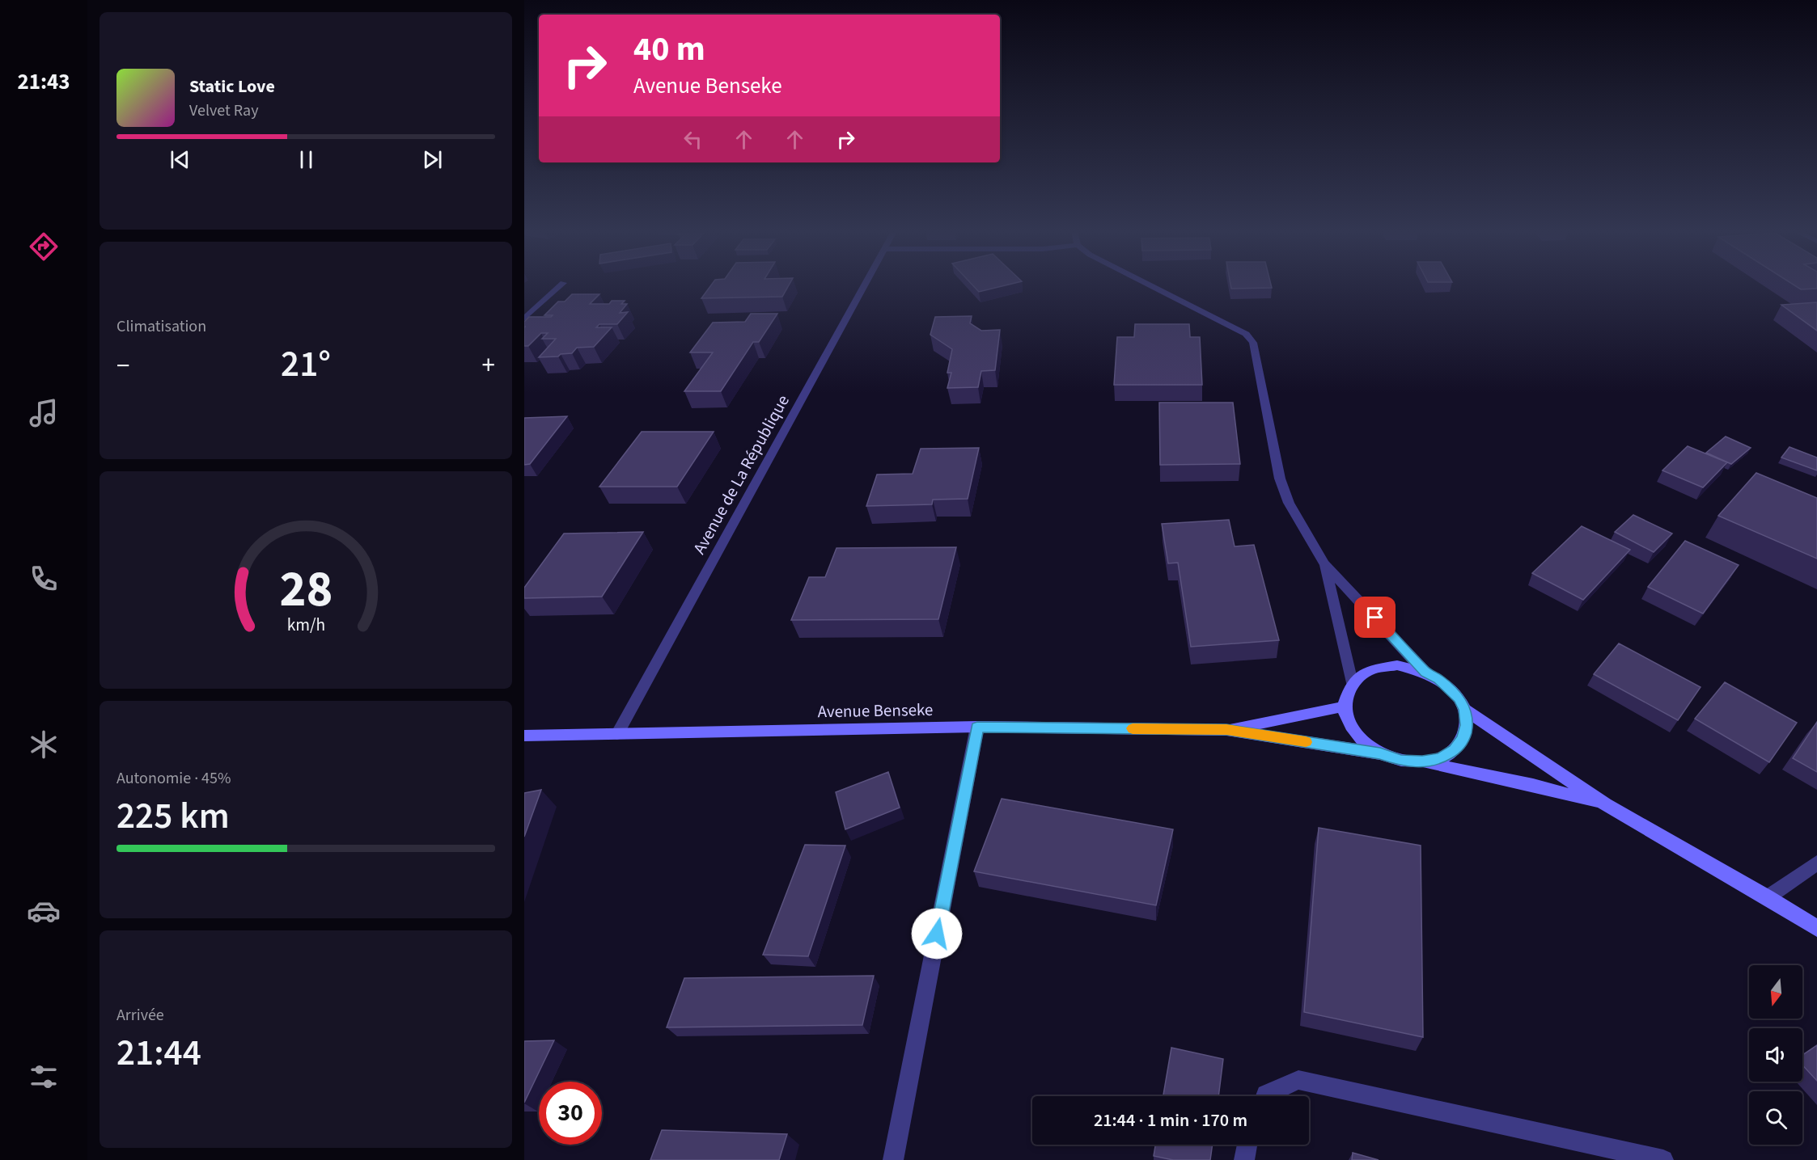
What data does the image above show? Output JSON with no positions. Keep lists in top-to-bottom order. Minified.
{"streets":{"street":["Avenue de La République","Avenue Benseke"]},"crossings":[["Avenue de La République","Avenue Benseke"]],"north":"bottom","page":{"tabs":"21:43","turn":["40 m","Avenue Benseke"],"song":["Static Love","Velvet Ray"],"tile":["Climatisation",["Autonomie · 45%","225 km"],["Arrivée","21:44"]],"heat":["−","21°","+"],"limit":"30","trip":"21:44 · 1 min · 170 m","gauge":["28","km/h"]}}
